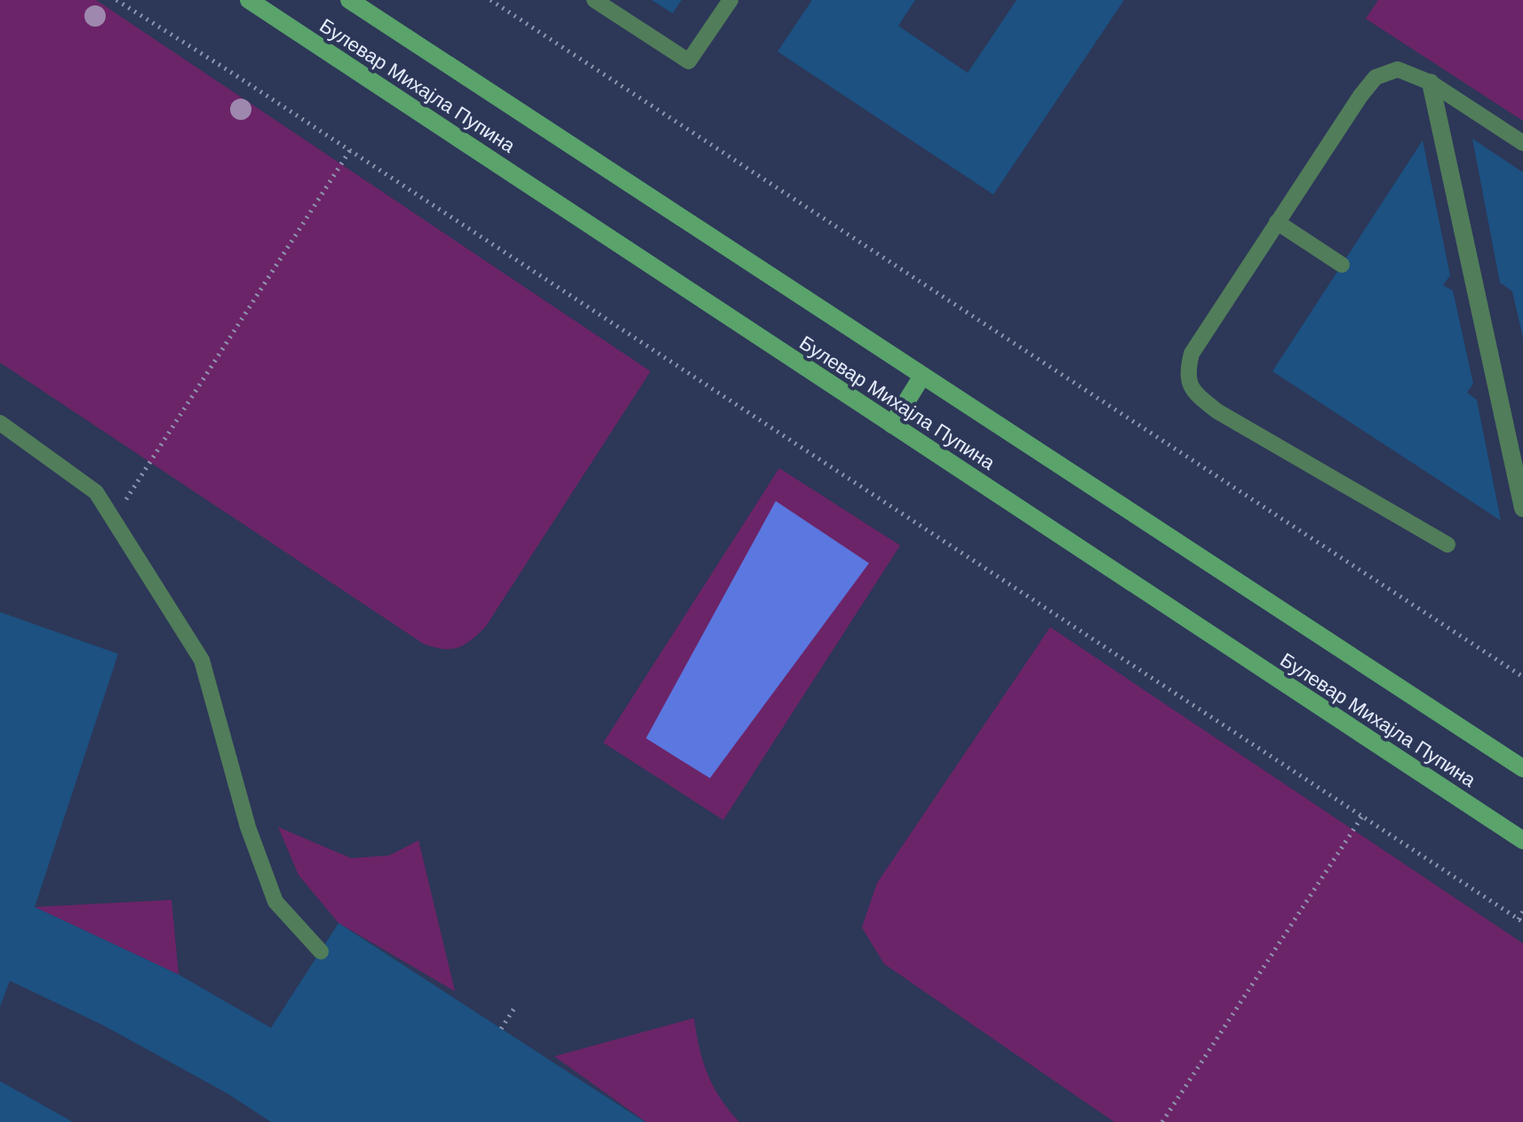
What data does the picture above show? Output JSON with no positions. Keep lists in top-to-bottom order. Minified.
{"streets":{"main road":["Булевар Михајла Пупина"]}}
